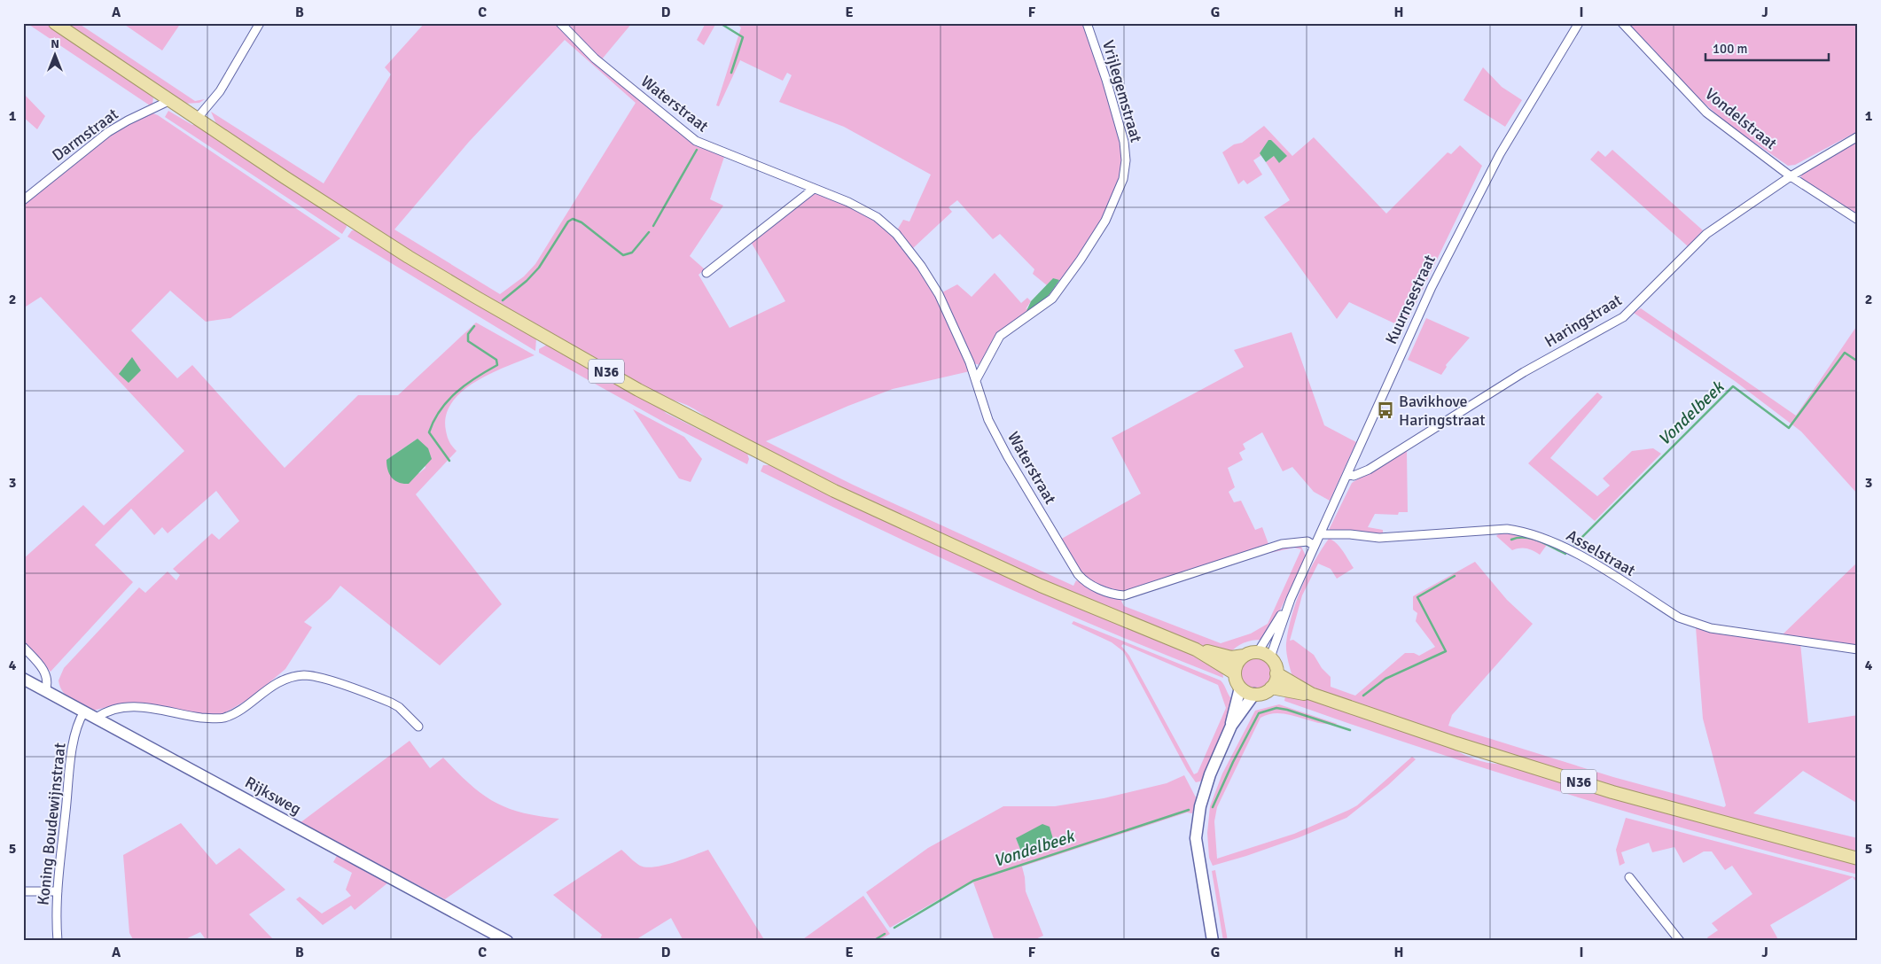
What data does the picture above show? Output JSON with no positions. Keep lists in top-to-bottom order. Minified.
{"streets":{"main road":["N36","Rijksweg"],"street":["Vrijlegemstraat","Waterstraat","Vondelstraat","Darmstraat","Kuurnsestraat","Haringstraat","Asselstraat","Koning Boudewijnstraat"]},"crossings":[["Vrijlegemstraat","Waterstraat"],["Waterstraat","Kuurnsestraat"],["Vondelstraat","Haringstraat"],["Darmstraat","N36"],["Kuurnsestraat","Haringstraat"],["Kuurnsestraat","N36"],["Kuurnsestraat","Asselstraat"],["Rijksweg","Koning Boudewijnstraat"]],"water":["Vondelbeek"],"places":{"bus stop":["Bavikhove Haringstraat"]},"scale_bar":"100 m","north":"top","grid":{"columns":["A","B","C","D","E","F","G","H","I","J"],"rows":["1","2","3","4","5"]}}
